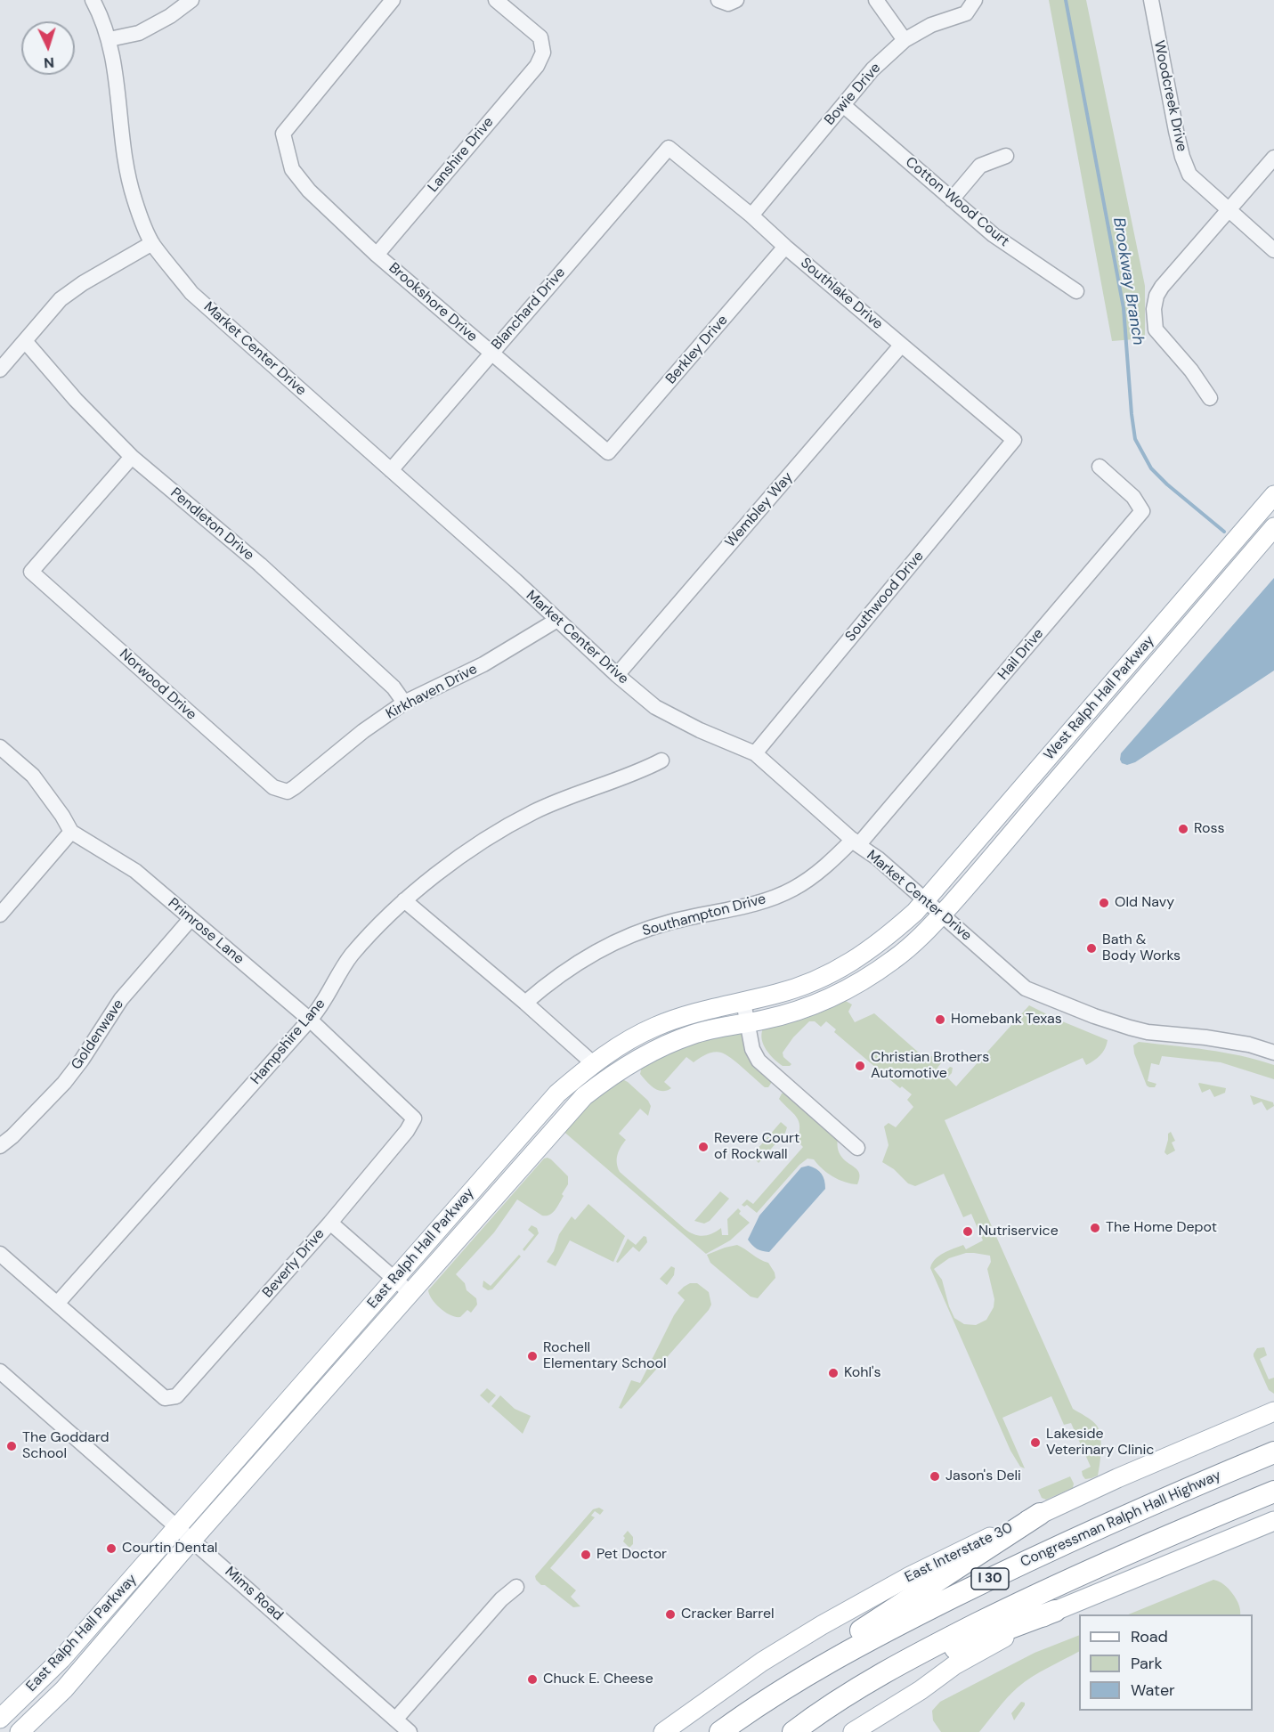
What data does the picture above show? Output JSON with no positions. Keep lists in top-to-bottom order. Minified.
{"streets":{"highway":["Congressman Ralph Hall Highway","I 30"],"main road":["West Ralph Hall Parkway","East Ralph Hall Parkway","East Interstate 30"],"street":["Bowie Drive","Woodcreek Drive","Lanshire Drive","Cotton Wood Court","Southlake Drive","Brookshore Drive","Blanchard Drive","Market Center Drive","Berkley Drive","Wembley Way","Pendleton Drive","Southwood Drive","Hail Drive","Norwood Drive","Kirkhaven Drive","Southampton Drive","Primrose Lane","Goldenwave","Hampshire Lane","Beverly Drive","Mims Road"]},"crossings":[["Bowie Drive","Cotton Wood Court"],["Bowie Drive","Southlake Drive"],["Lanshire Drive","Brookshore Drive"],["Southlake Drive","Blanchard Drive"],["Southlake Drive","Berkley Drive"],["Southlake Drive","Wembley Way"],["Southlake Drive","Southwood Drive"],["Brookshore Drive","Blanchard Drive"],["Brookshore Drive","Berkley Drive"],["Blanchard Drive","Market Center Drive"],["Market Center Drive","Wembley Way"],["Market Center Drive","Southwood Drive"],["Market Center Drive","Hail Drive"],["Market Center Drive","Kirkhaven Drive"],["Market Center Drive","West Ralph Hall Parkway"],["Market Center Drive","Southampton Drive"],["Market Center Drive","East Ralph Hall Parkway"],["Pendleton Drive","Norwood Drive"],["Pendleton Drive","Kirkhaven Drive"],["Hail Drive","Southampton Drive"],["Norwood Drive","Kirkhaven Drive"],["West Ralph Hall Parkway","East Ralph Hall Parkway"],["Primrose Lane","Goldenwave"],["Primrose Lane","Hampshire Lane"],["Primrose Lane","Beverly Drive"],["Hampshire Lane","Beverly Drive"],["East Ralph Hall Parkway","Mims Road"]],"water":["Brookway Branch"],"places":["Ross","Old Navy","Bath & Body Works","Homebank Texas","Christian Brothers Automotive","Revere Court of Rockwall","The Home Depot","Nutriservice","Rochell Elementary School","Kohl's","Lakeside Veterinary Clinic","The Goddard School","Jason's Deli","Courtin Dental","Pet Doctor","Cracker Barrel","Chuck E. Cheese"],"legend":["Road","Park","Water"],"north":"bottom"}
